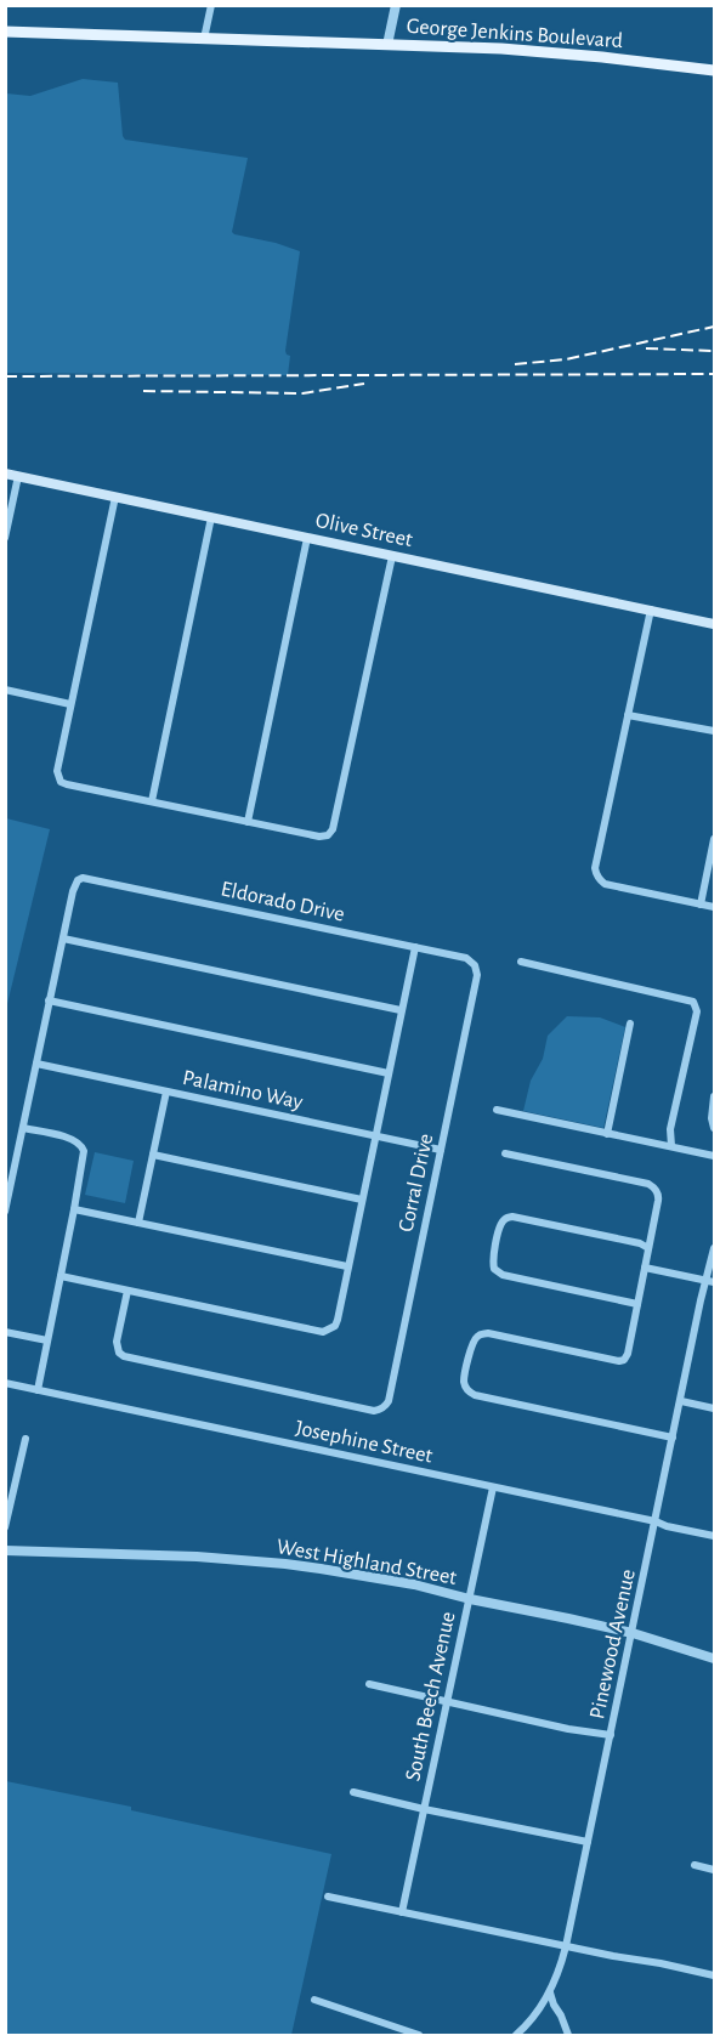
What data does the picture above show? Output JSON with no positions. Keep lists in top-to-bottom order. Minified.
{"streets":{"main road":["George Jenkins Boulevard","Olive Street"],"street":["Eldorado Drive","Palamino Way","Corral Drive","Josephine Street","West Highland Street","Pinewood Avenue","South Beech Avenue"]},"crossings":[["Eldorado Drive","Corral Drive"],["Palamino Way","Corral Drive"],["Josephine Street","Pinewood Avenue"],["Josephine Street","South Beech Avenue"],["West Highland Street","Pinewood Avenue"],["West Highland Street","South Beech Avenue"]]}
